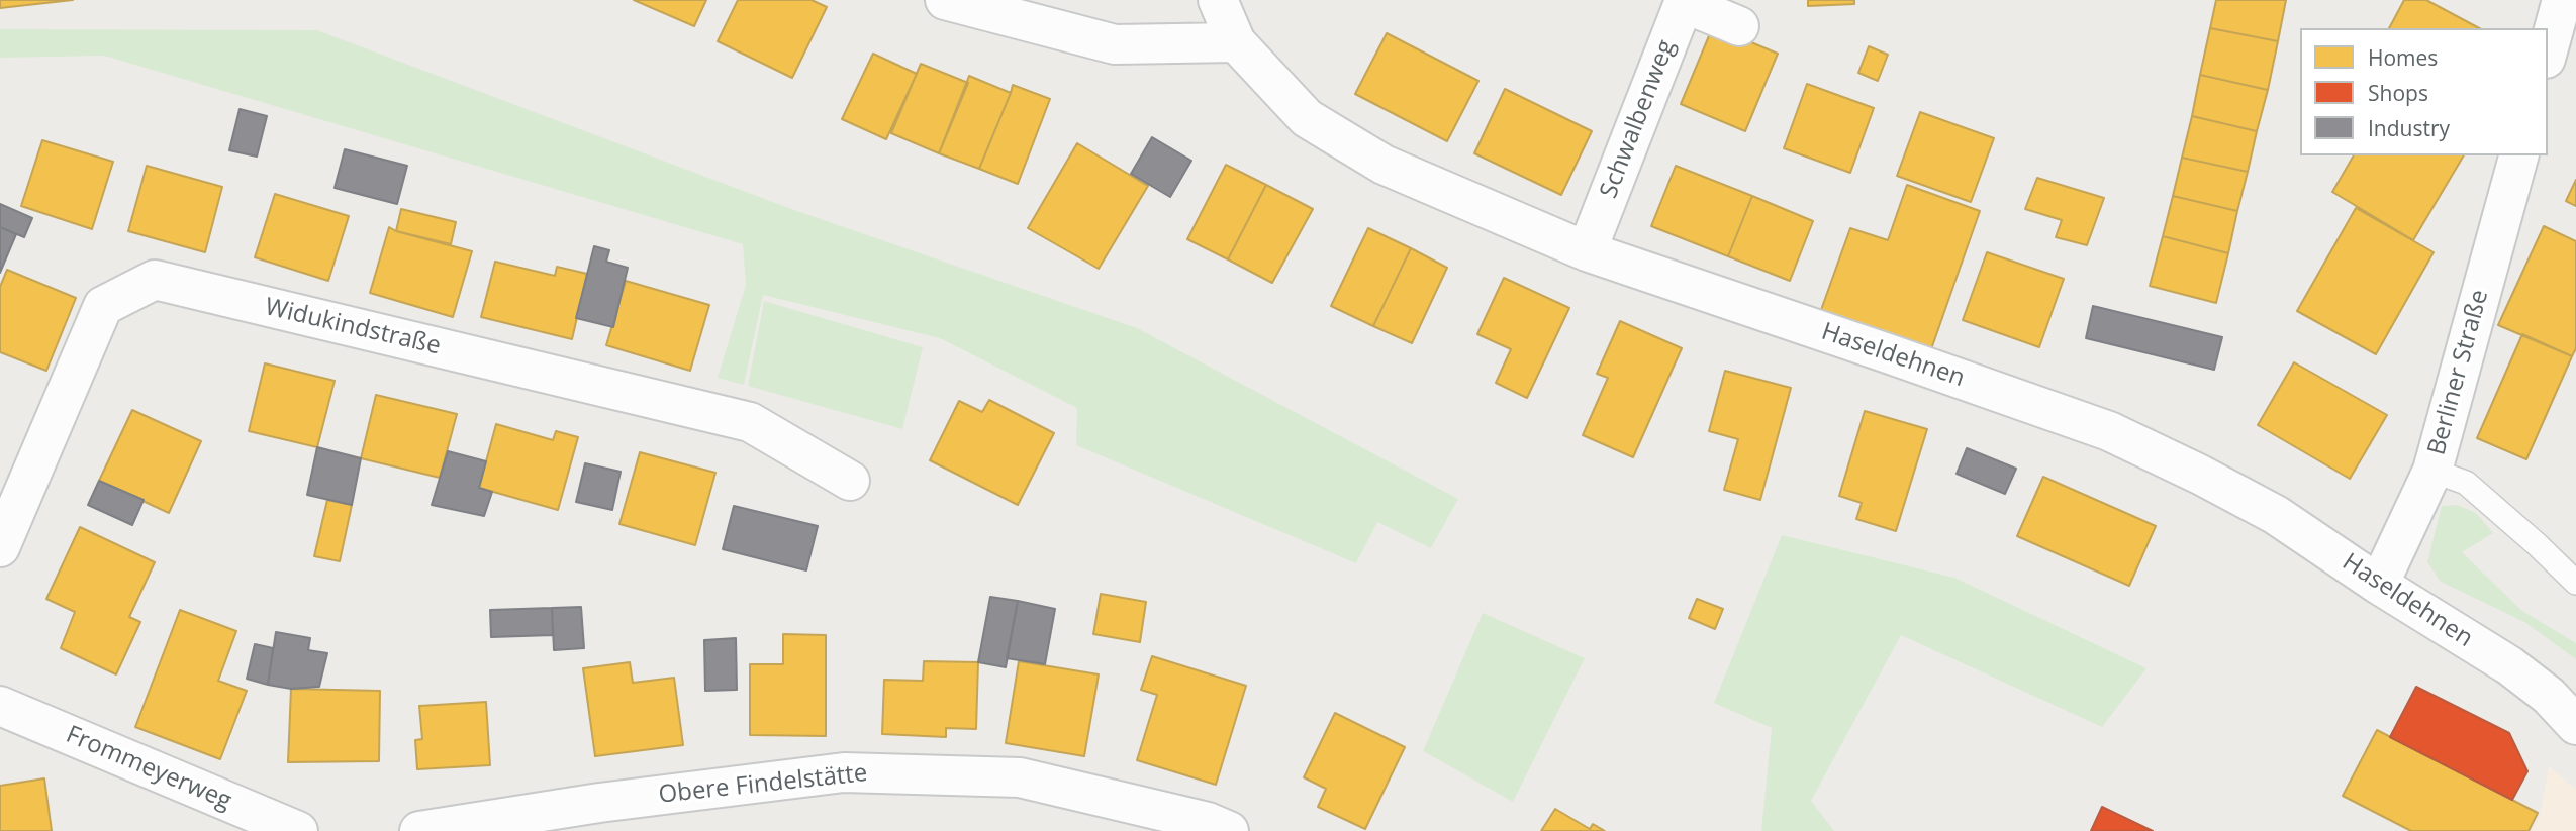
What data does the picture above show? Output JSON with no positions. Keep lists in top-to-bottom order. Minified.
{"streets":{"street":["Schwalbenweg","Widukindstraße","Haseldehnen","Berliner Straße","Frommeyerweg","Obere Findelstätte"]},"crossings":[["Schwalbenweg","Haseldehnen"],["Haseldehnen","Berliner Straße"]],"legend":["Homes","Shops","Industry"]}
